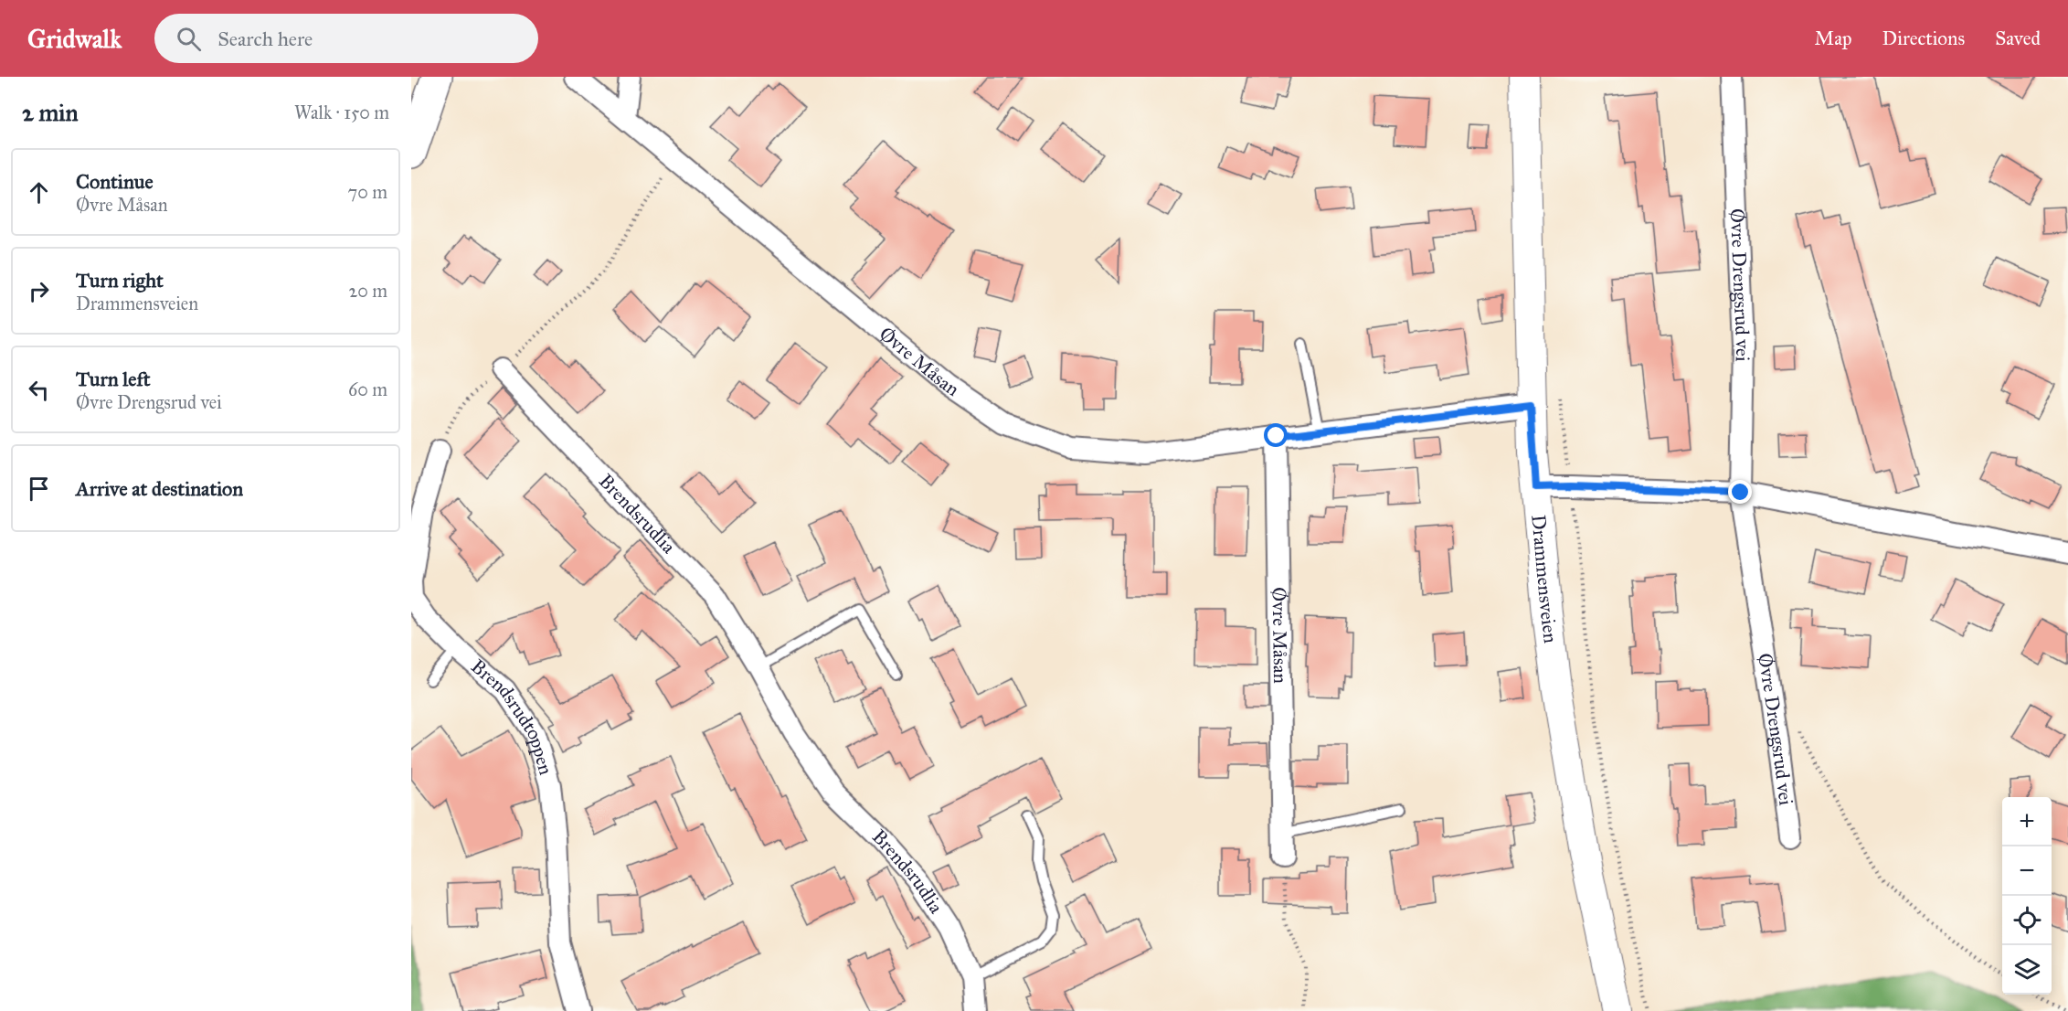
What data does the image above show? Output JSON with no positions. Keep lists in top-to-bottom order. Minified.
{"streets":{"main road":["Drammensveien"],"street":["Øvre Drengsrud vei","Øvre Måsan","Brendsrudlia","Brendsrudtoppen"]},"crossings":[["Øvre Måsan","Drammensveien"]],"page":{"header":"Gridwalk","search":"Search here","nav":["Map","Directions","Saved"],"heading":["2 min","Walk · 150 m"],"list":[["Continue","Øvre Måsan","70 m"],["Turn right","Drammensveien","20 m"],["Turn left","Øvre Drengsrud vei","60 m"],"Arrive at destination"],"map_buttons":["+","−"]}}
